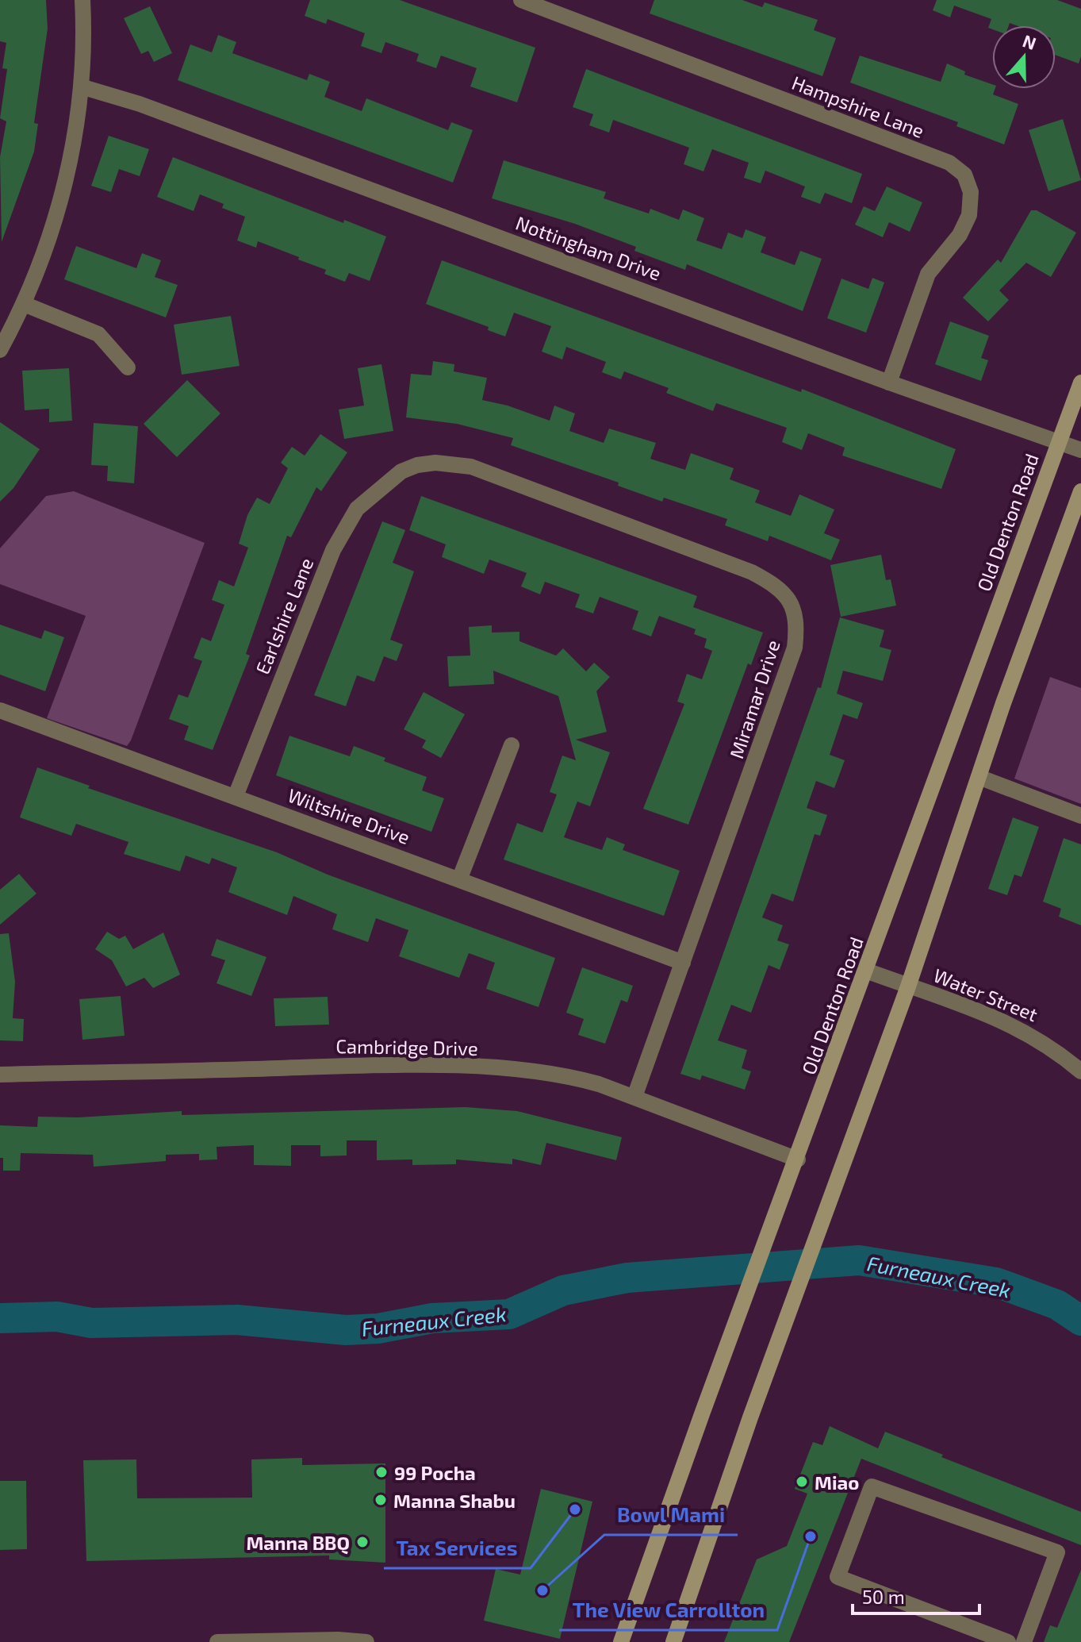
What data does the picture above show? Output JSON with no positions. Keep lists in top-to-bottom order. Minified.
{"streets":{"main road":["Old Denton Road"],"street":["Hampshire Lane","Nottingham Drive","Earlshire Lane","Miramar Drive","Wiltshire Drive","Water Street","Cambridge Drive"]},"crossings":[["Hampshire Lane","Nottingham Drive"],["Nottingham Drive","Old Denton Road"],["Old Denton Road","Water Street"],["Old Denton Road","Cambridge Drive"],["Earlshire Lane","Miramar Drive"],["Earlshire Lane","Wiltshire Drive"],["Miramar Drive","Wiltshire Drive"],["Miramar Drive","Cambridge Drive"]],"water":["Furneaux Creek"],"places":["99 Pocha","Miao","Manna Shabu","Tax Services","The View Carrollton","Manna BBQ","Bowl Mami"],"scale_bar":"50 m","north":"top"}
